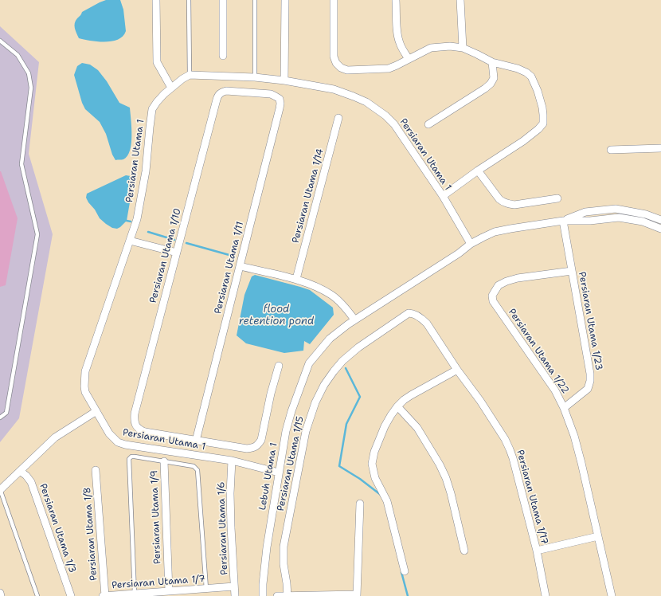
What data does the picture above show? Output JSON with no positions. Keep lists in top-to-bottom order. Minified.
{"streets":{"street":["Persiaran Utama 1","Persiaran Utama 1/14","Persiaran Utama 1/10","Persiaran Utama 1/11","Persiaran Utama 1/23","Persiaran Utama 1/22","Persiaran Utama 1/15","Lebuh Utama 1","Persiaran Utama 1/17","Persiaran Utama 1/9","Persiaran Utama 1/3","Persiaran Utama 1/6","Persiaran Utama 1/8","Persiaran Utama 1/7"]},"crossings":[["Persiaran Utama 1","Lebuh Utama 1"],["Persiaran Utama 1","Persiaran Utama 1/6"],["Persiaran Utama 1/10","Persiaran Utama 1/11"],["Persiaran Utama 1/23","Persiaran Utama 1/22"],["Persiaran Utama 1/23","Lebuh Utama 1"],["Persiaran Utama 1/15","Persiaran Utama 1/17"],["Persiaran Utama 1/9","Persiaran Utama 1/7"],["Persiaran Utama 1/6","Persiaran Utama 1/7"],["Persiaran Utama 1/8","Persiaran Utama 1/7"]],"water":["flood retention pond"]}
